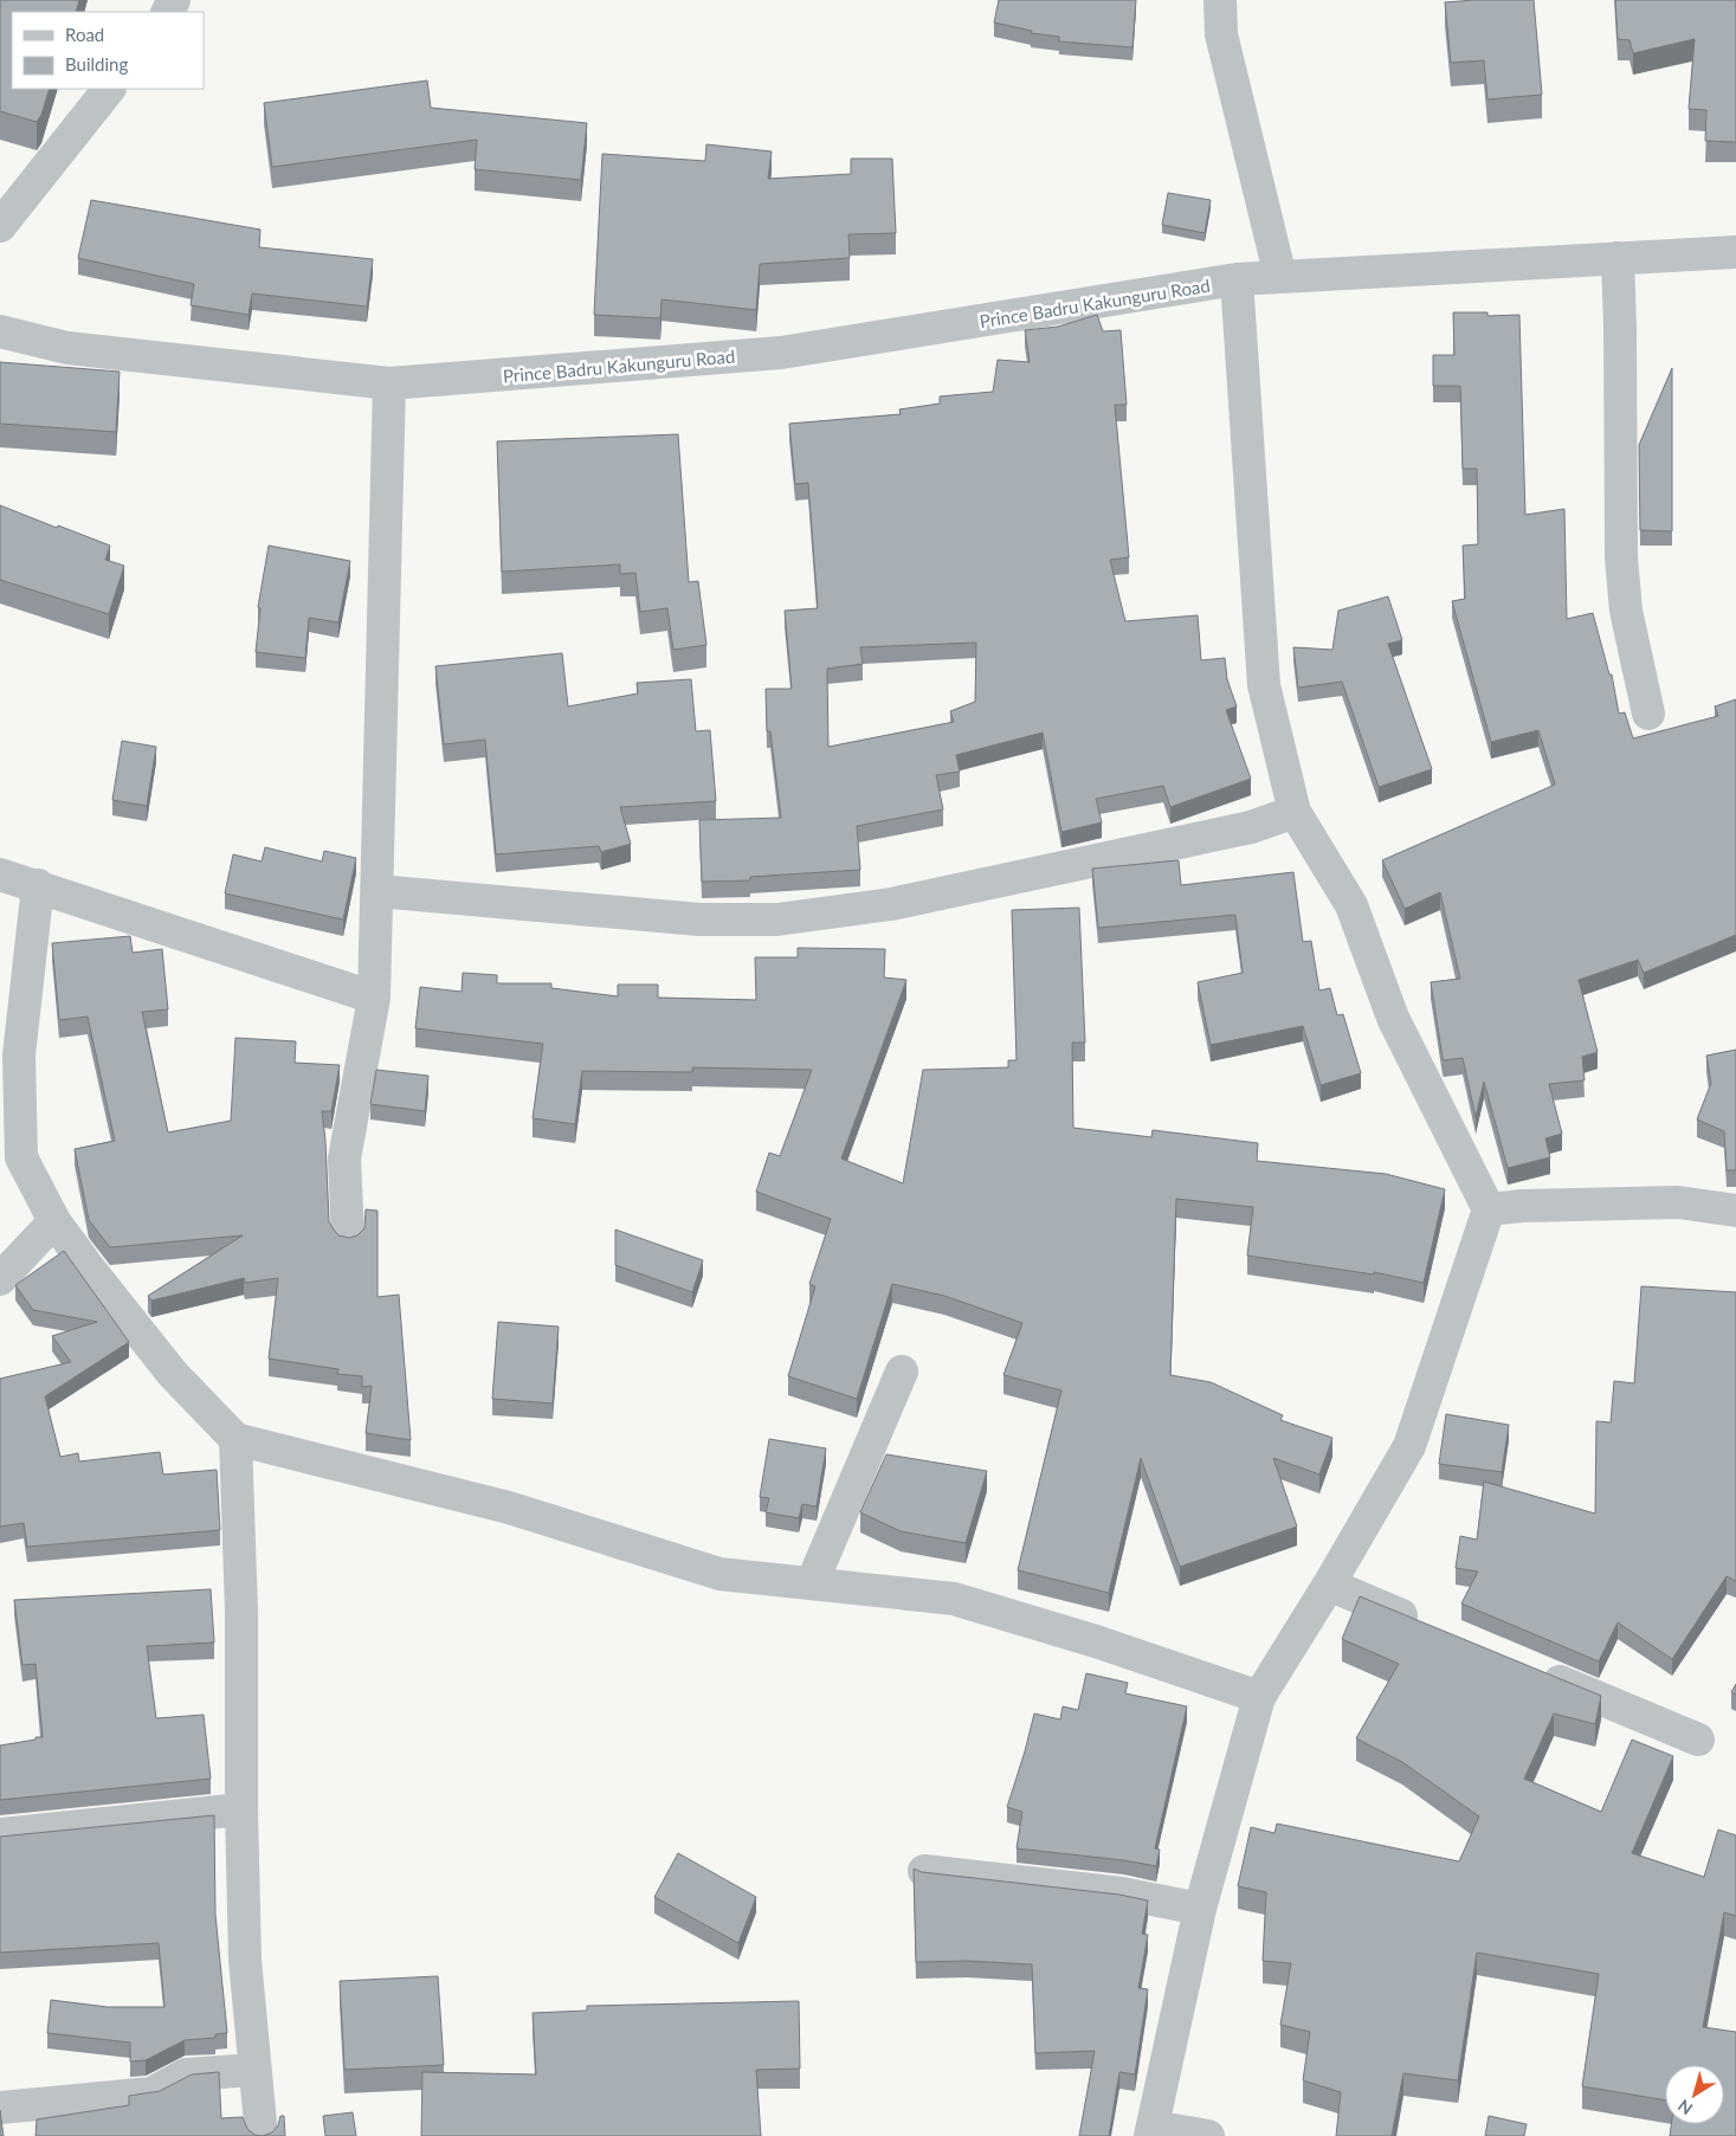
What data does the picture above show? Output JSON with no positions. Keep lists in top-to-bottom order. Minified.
{"streets":{"street":["Prince Badru Kakunguru Road"]},"legend":["Road","Building"],"north":"bottom left"}
